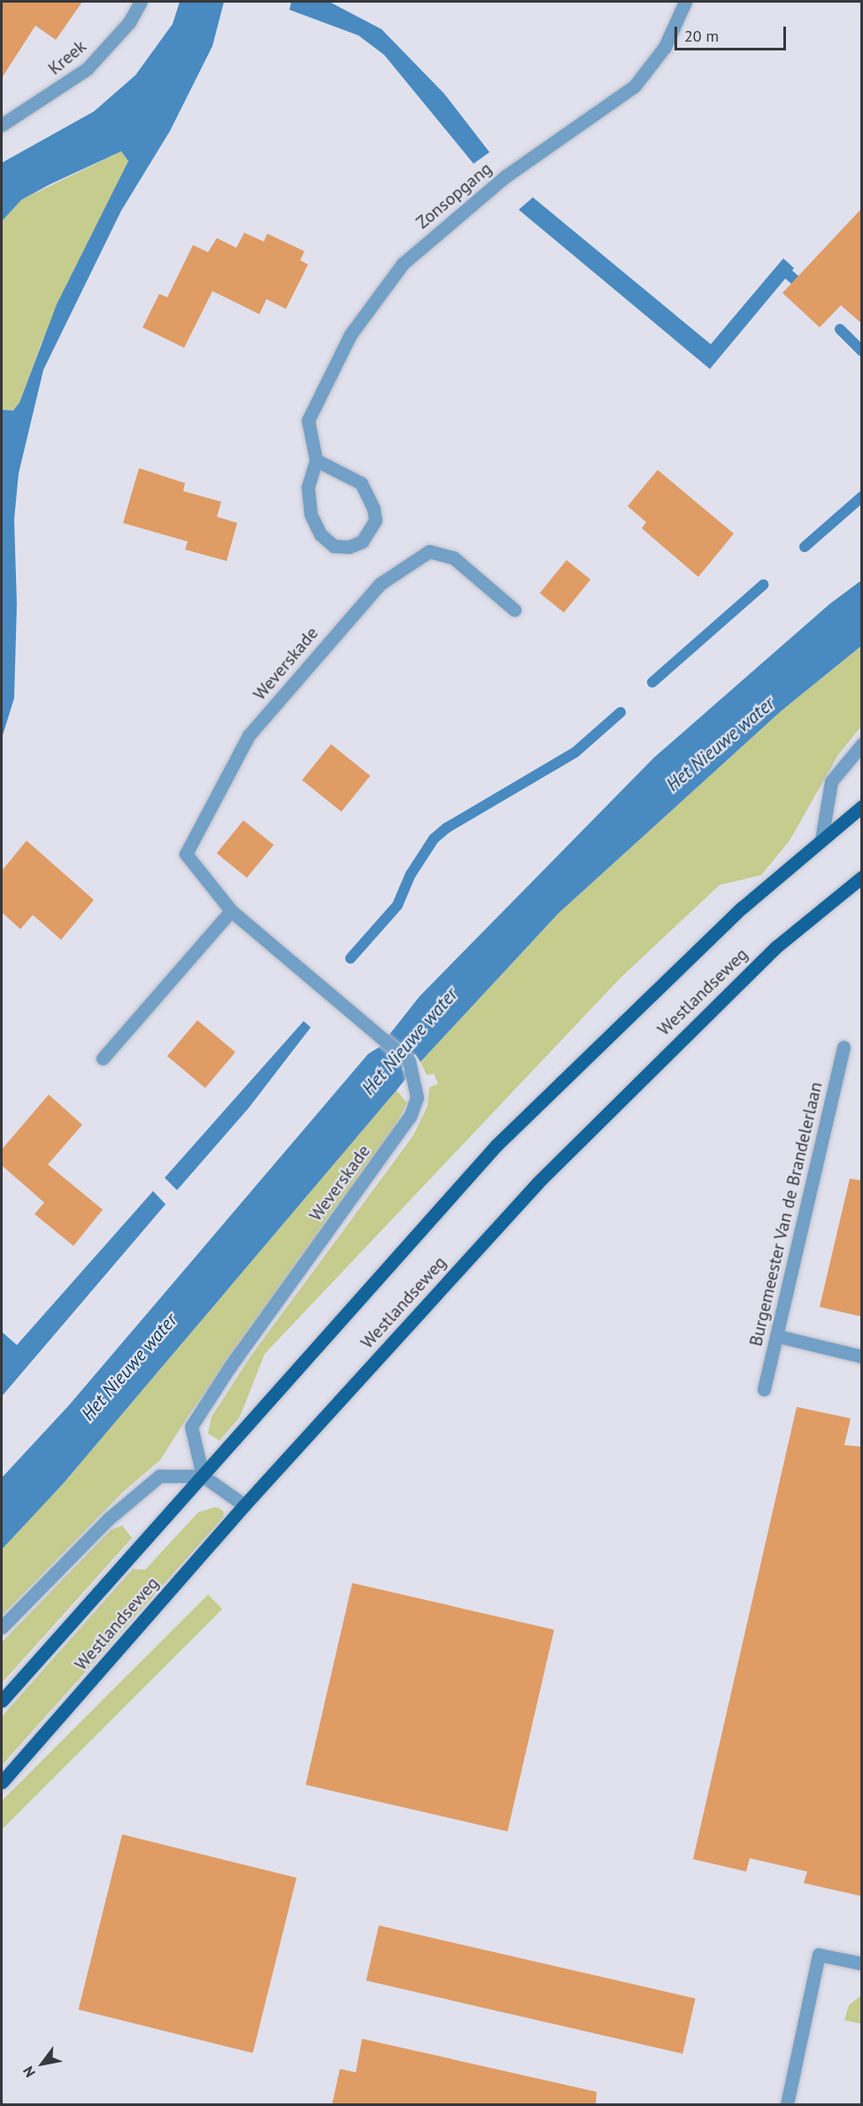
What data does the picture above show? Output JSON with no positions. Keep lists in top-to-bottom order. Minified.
{"streets":{"main road":["Westlandseweg"],"street":["Kreek","Zonsopgang","Weverskade","Burgemeester Van de Brandelerlaan"]},"crossings":[["Weverskade","Westlandseweg"]],"water":["Het Nieuwe water"],"scale_bar":"20 m","north":"bottom left"}
